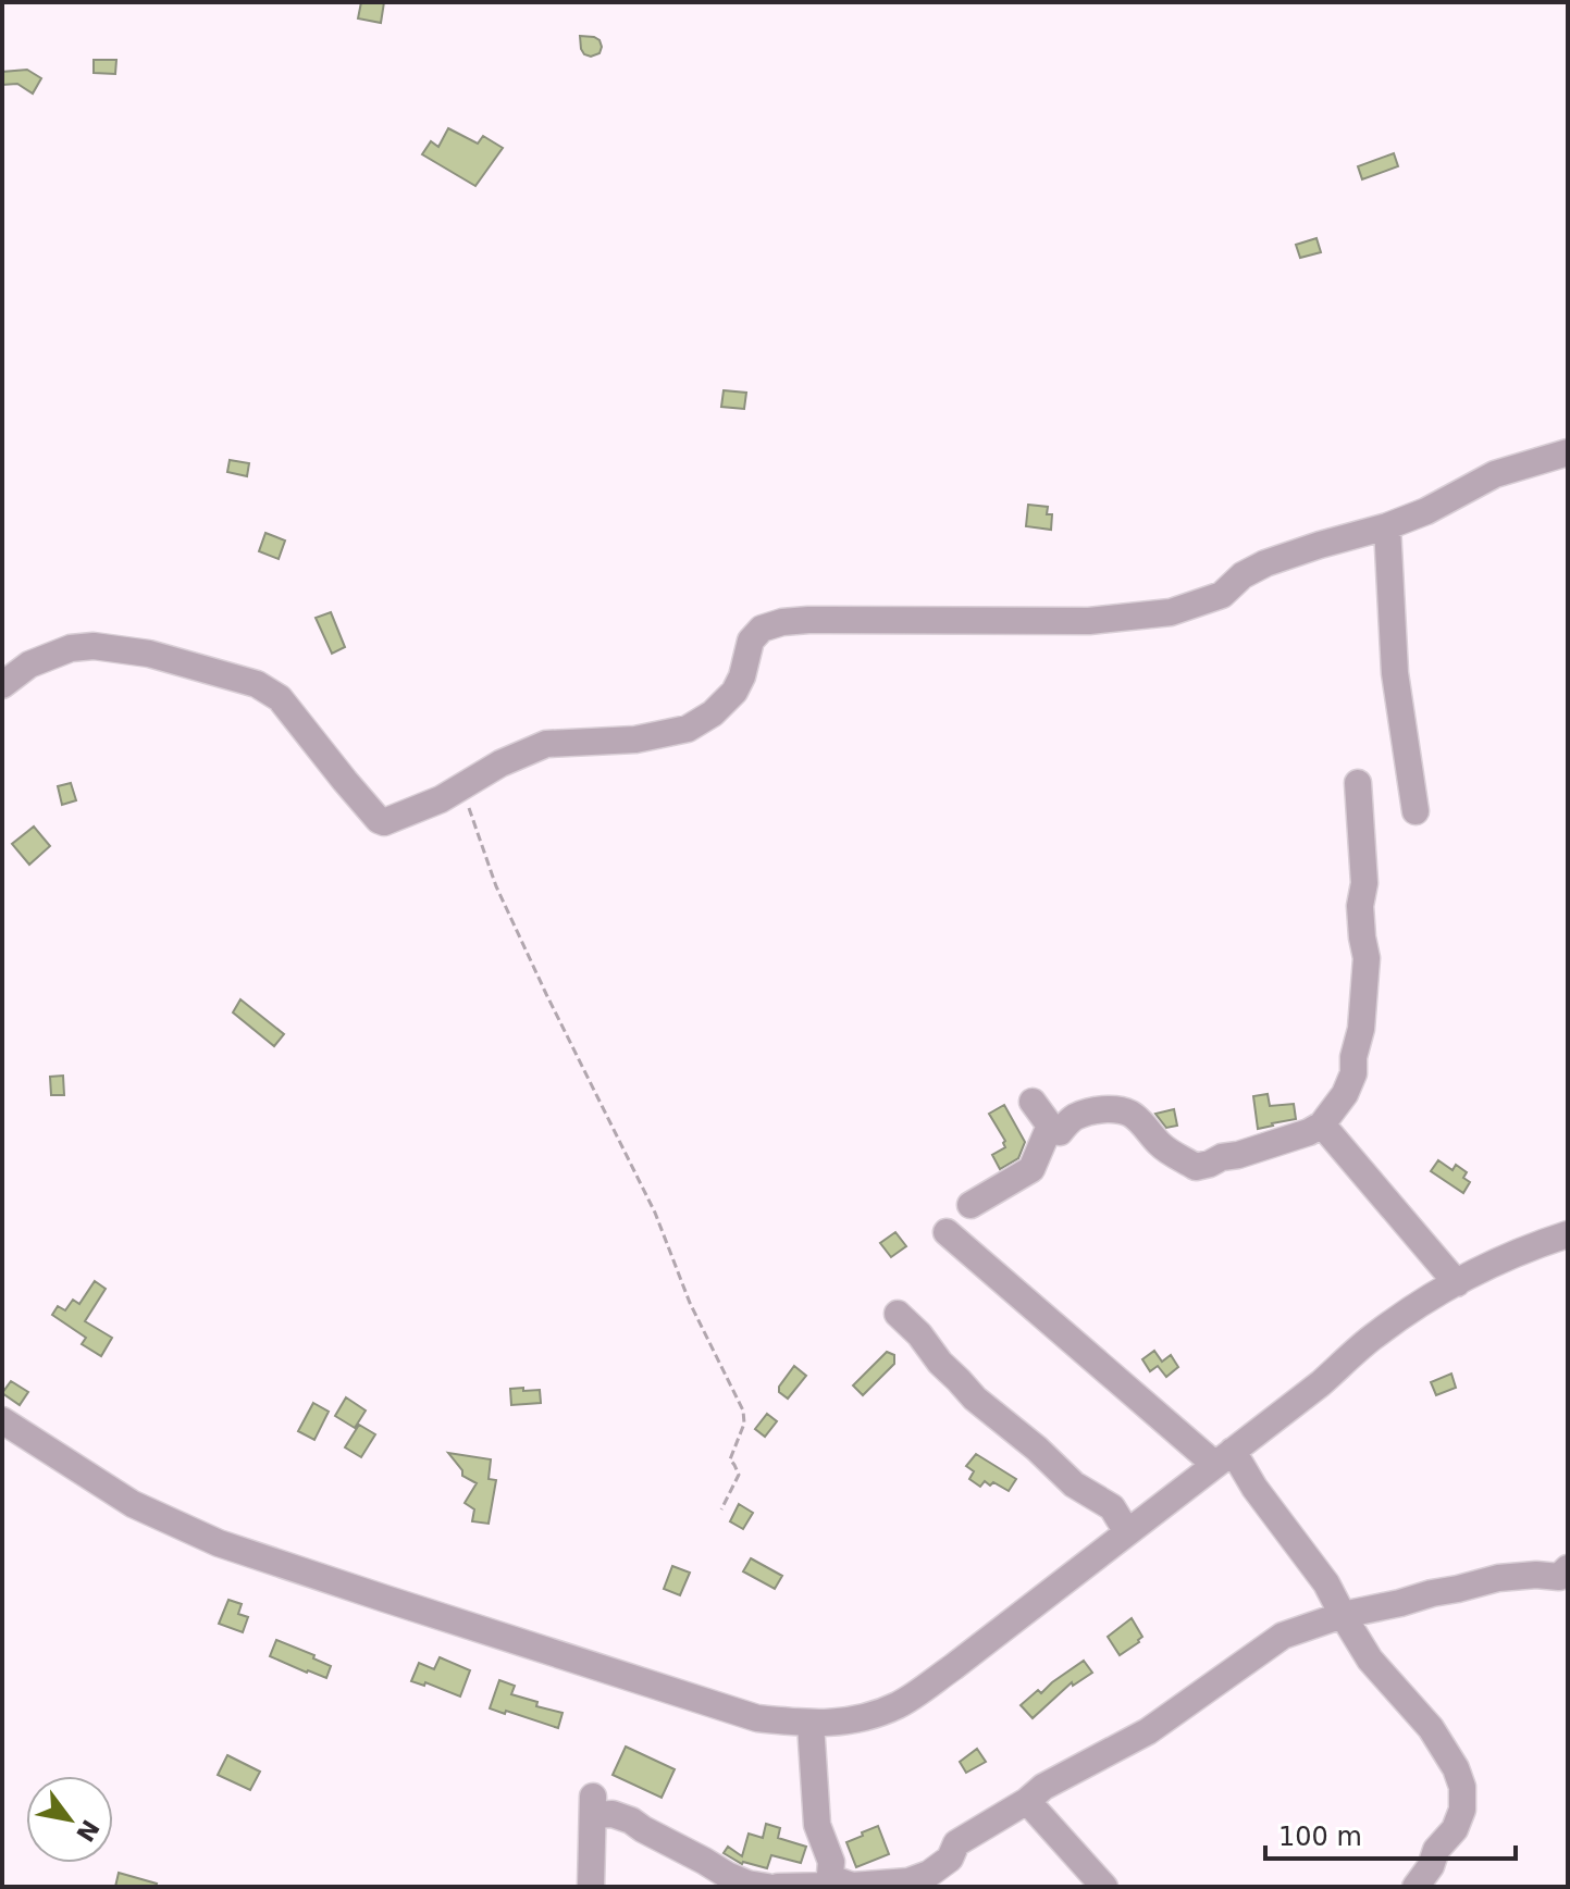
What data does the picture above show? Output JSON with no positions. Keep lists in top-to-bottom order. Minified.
{"scale_bar":"100 m","north":"bottom right"}
